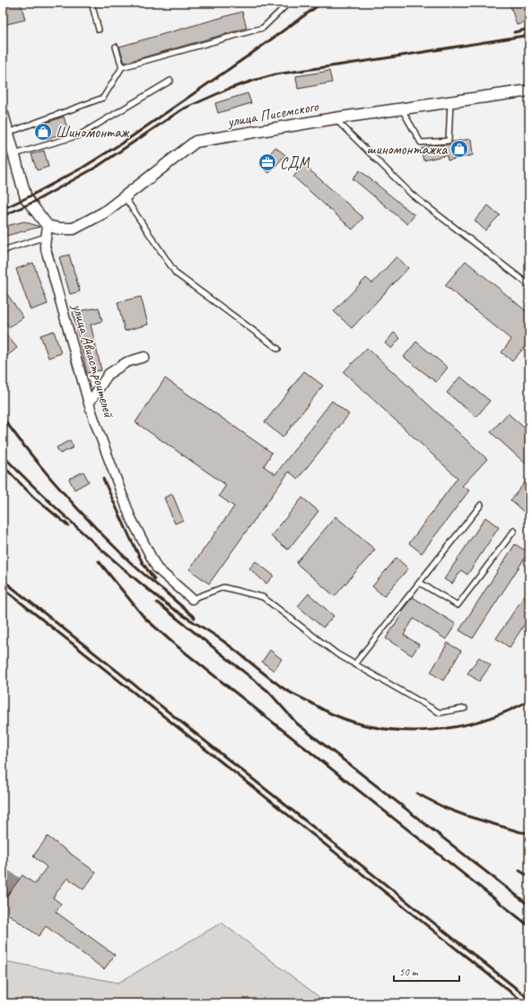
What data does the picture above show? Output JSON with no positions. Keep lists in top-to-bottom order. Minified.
{"streets":{"street":["улица Писемского","улица Авиастроителей"]},"crossings":[["улица Писемского","улица Авиастроителей"]],"places":{"shop":["Шиномонтаж","шиномонтажка"],"office":["СДМ"]},"scale_bar":"50 m"}
